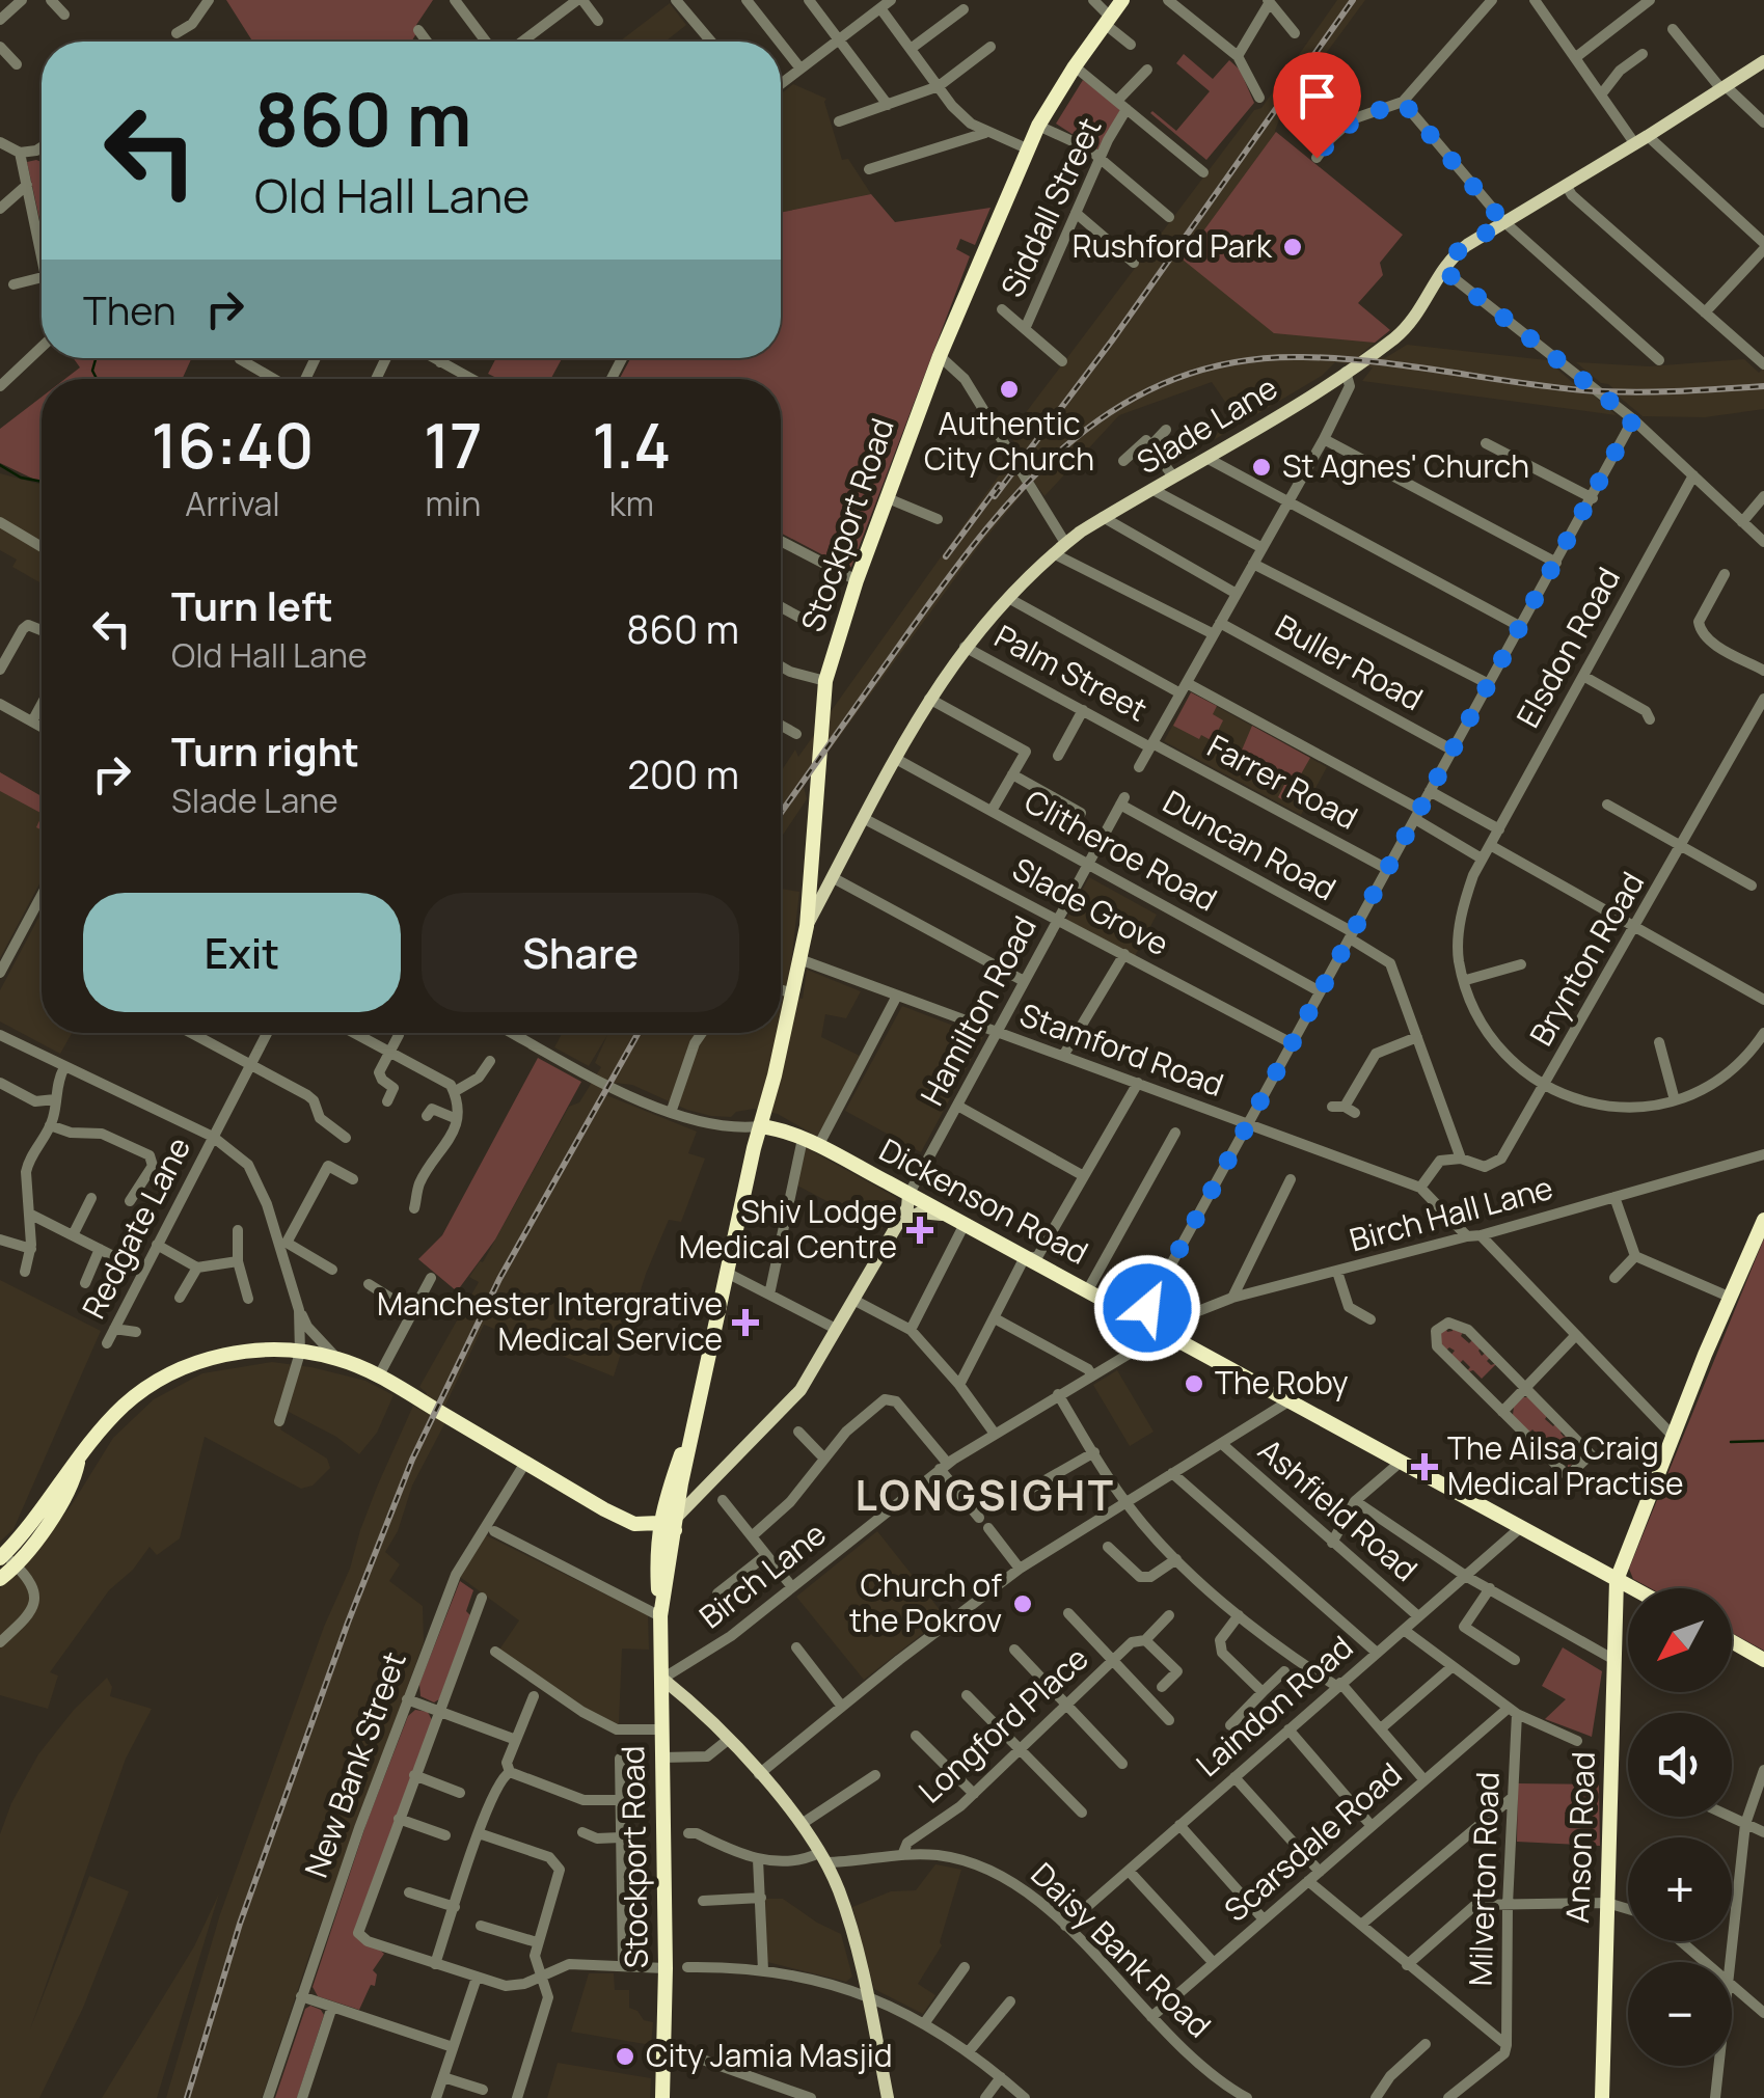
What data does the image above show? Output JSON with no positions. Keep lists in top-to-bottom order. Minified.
{"streets":{"highway":["Stockport Road","Dickenson Road","Anson Road"],"main road":["Slade Lane"],"street":["Siddall Street","Elsdon Road","Buller Road","Palm Street","Farrer Road","Duncan Road","Clitheroe Road","Slade Grove","Brynton Road","Hamilton Road","Stamford Road","Birch Hall Lane","Redgate Lane","Ashfield Road","Birch Lane","Laindon Road","Longford Place","New Bank Street","Scarsdale Road","Milverton Road","Daisy Bank Road"]},"crossings":[["Slade Lane","Stockport Road"],["Slade Lane","Palm Street"],["Slade Lane","Clitheroe Road"],["Slade Lane","Slade Grove"],["Stockport Road","Stamford Road"],["Stockport Road","Dickenson Road"],["Stockport Road","Birch Lane"],["Elsdon Road","Brynton Road"],["Palm Street","Farrer Road"],["Duncan Road","Brynton Road"],["Duncan Road","Hamilton Road"],["Clitheroe Road","Hamilton Road"],["Slade Grove","Hamilton Road"],["Brynton Road","Stamford Road"],["Hamilton Road","Stamford Road"],["Hamilton Road","Dickenson Road"],["Stamford Road","Birch Hall Lane"],["Dickenson Road","Birch Hall Lane"],["Dickenson Road","Birch Lane"],["Dickenson Road","Laindon Road"],["Dickenson Road","Anson Road"],["Birch Hall Lane","Birch Lane"],["Ashfield Road","Laindon Road"],["Laindon Road","Daisy Bank Road"],["Longford Place","Daisy Bank Road"],["Scarsdale Road","Milverton Road"],["Scarsdale Road","Daisy Bank Road"]],"districts":["LONGSIGHT"],"places":{"other":["Rushford Park","Authentic City Church","St Agnes' Church","The Roby","Church of the Pokrov","City Jamia Masjid"],"health":["Shiv Lodge Medical Centre","Manchester Intergrative Medical Service","The Ailsa Craig Medical Practise"]},"north":"bottom left","page":{"turn":["860 m","Old Hall Lane"],"then":"Then","eta":["16:40","Arrival","17","min","1.4","km"],"list":[{"name":"Turn left","note":"Old Hall Lane","value":"860 m"},{"name":"Turn right","note":"Slade Lane","value":"200 m"}],"buttons":["Exit","Share"],"map_buttons":["+","−"]}}
